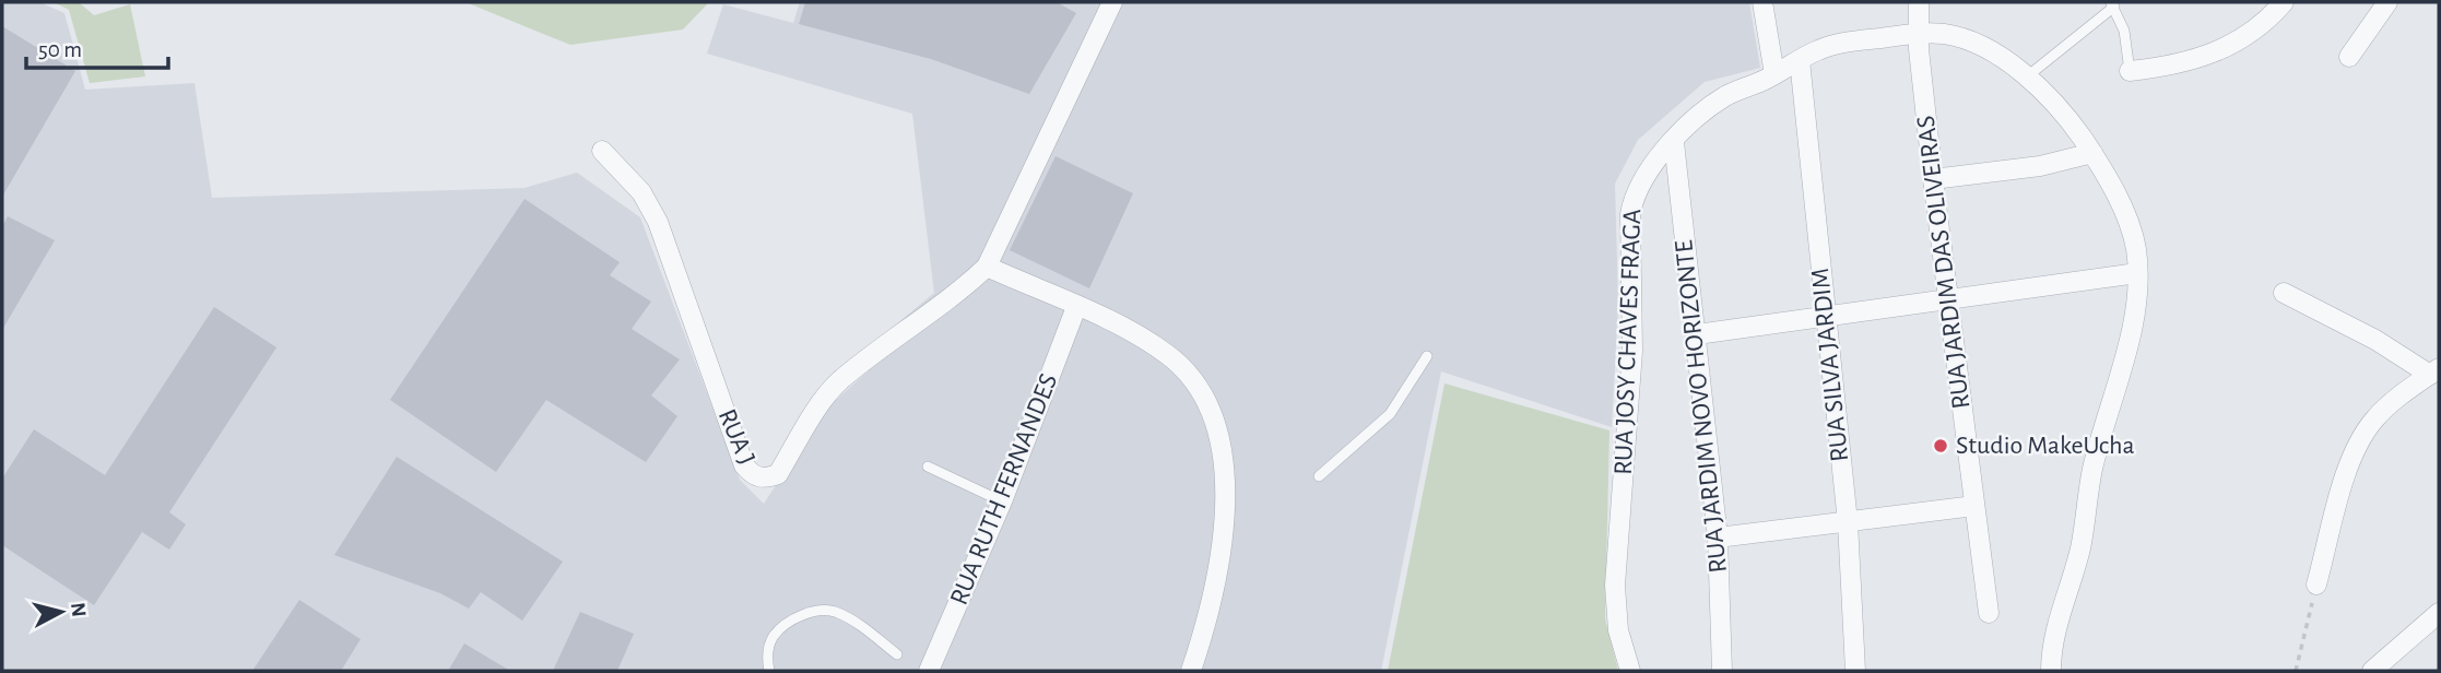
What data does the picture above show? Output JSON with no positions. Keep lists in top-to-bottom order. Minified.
{"streets":{"street":["RUA JARDIM DAS OLIVEIRAS","RUA JOSY CHAVES FRAGA","RUA SILVA JARDIM","RUA JARDIM NOVO HORIZONTE","RUA J","RUA RUTH FERNANDES"]},"crossings":[["RUA JARDIM DAS OLIVEIRAS","RUA JOSY CHAVES FRAGA"],["RUA JOSY CHAVES FRAGA","RUA SILVA JARDIM"],["RUA JOSY CHAVES FRAGA","RUA JARDIM NOVO HORIZONTE"]],"places":["Studio MakeUcha"],"scale_bar":"50 m","north":"right"}
